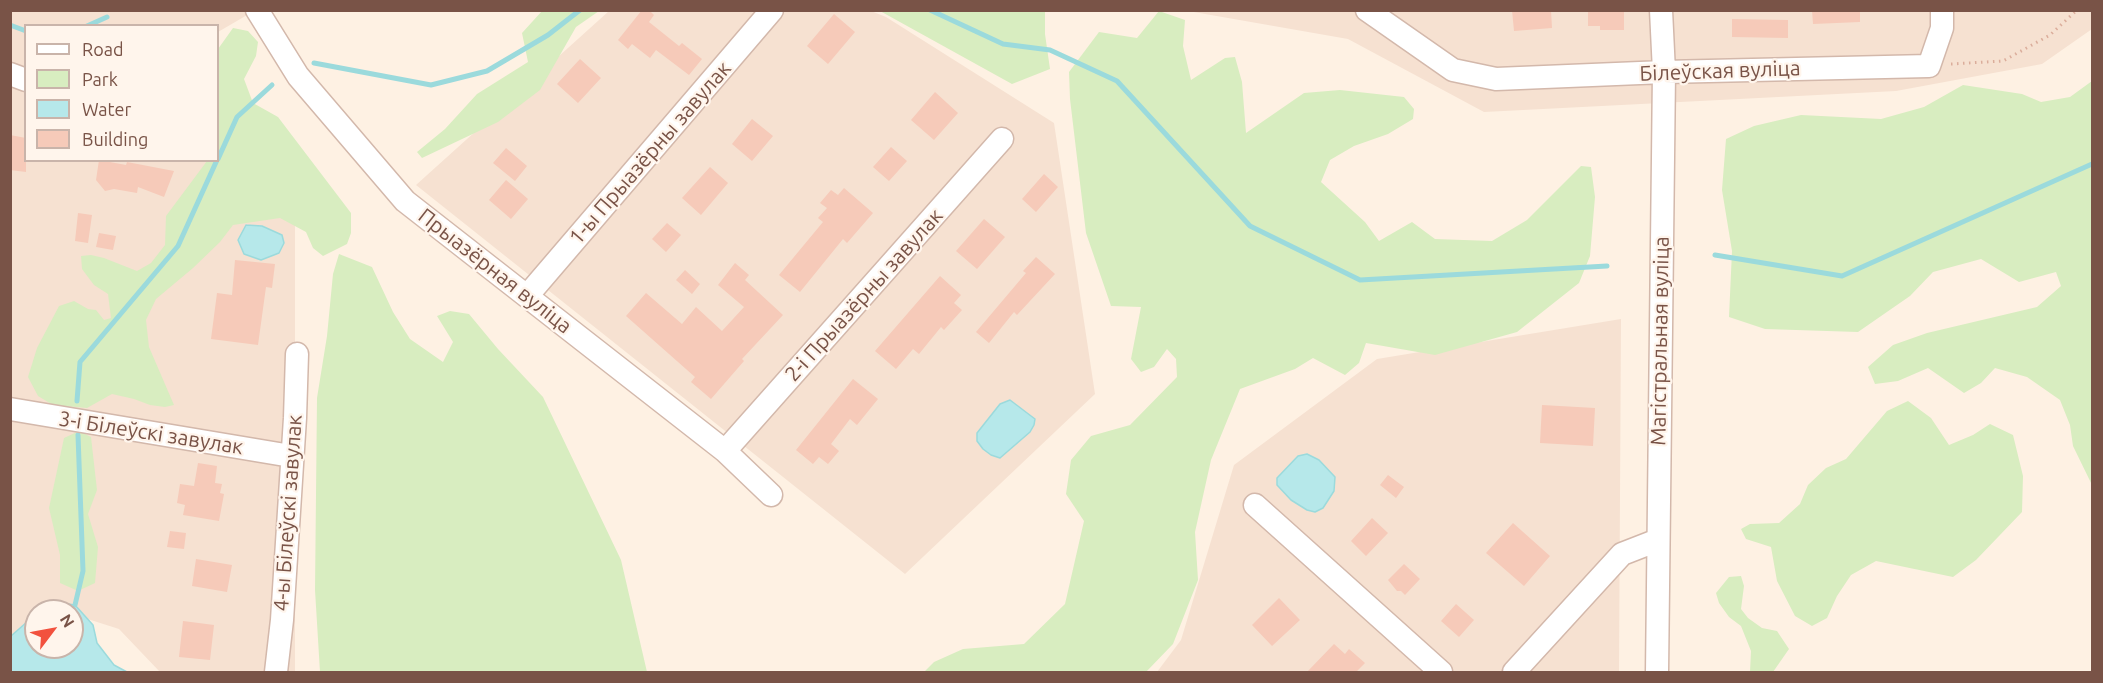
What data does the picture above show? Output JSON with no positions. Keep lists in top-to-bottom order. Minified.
{"streets":{"street":["Білеўская вуліца","1-ы Прыазёрны завулак","Прыазёрная вуліца","2-і Прыазёрны завулак","Магістральная вуліца","3-і Білеўскі завулак","4-ы Білеўскі завулак"]},"crossings":[["Білеўская вуліца","Магістральная вуліца"],["1-ы Прыазёрны завулак","Прыазёрная вуліца"],["Прыазёрная вуліца","2-і Прыазёрны завулак"],["3-і Білеўскі завулак","4-ы Білеўскі завулак"]],"legend":["Road","Park","Water","Building"],"north":"top right"}
